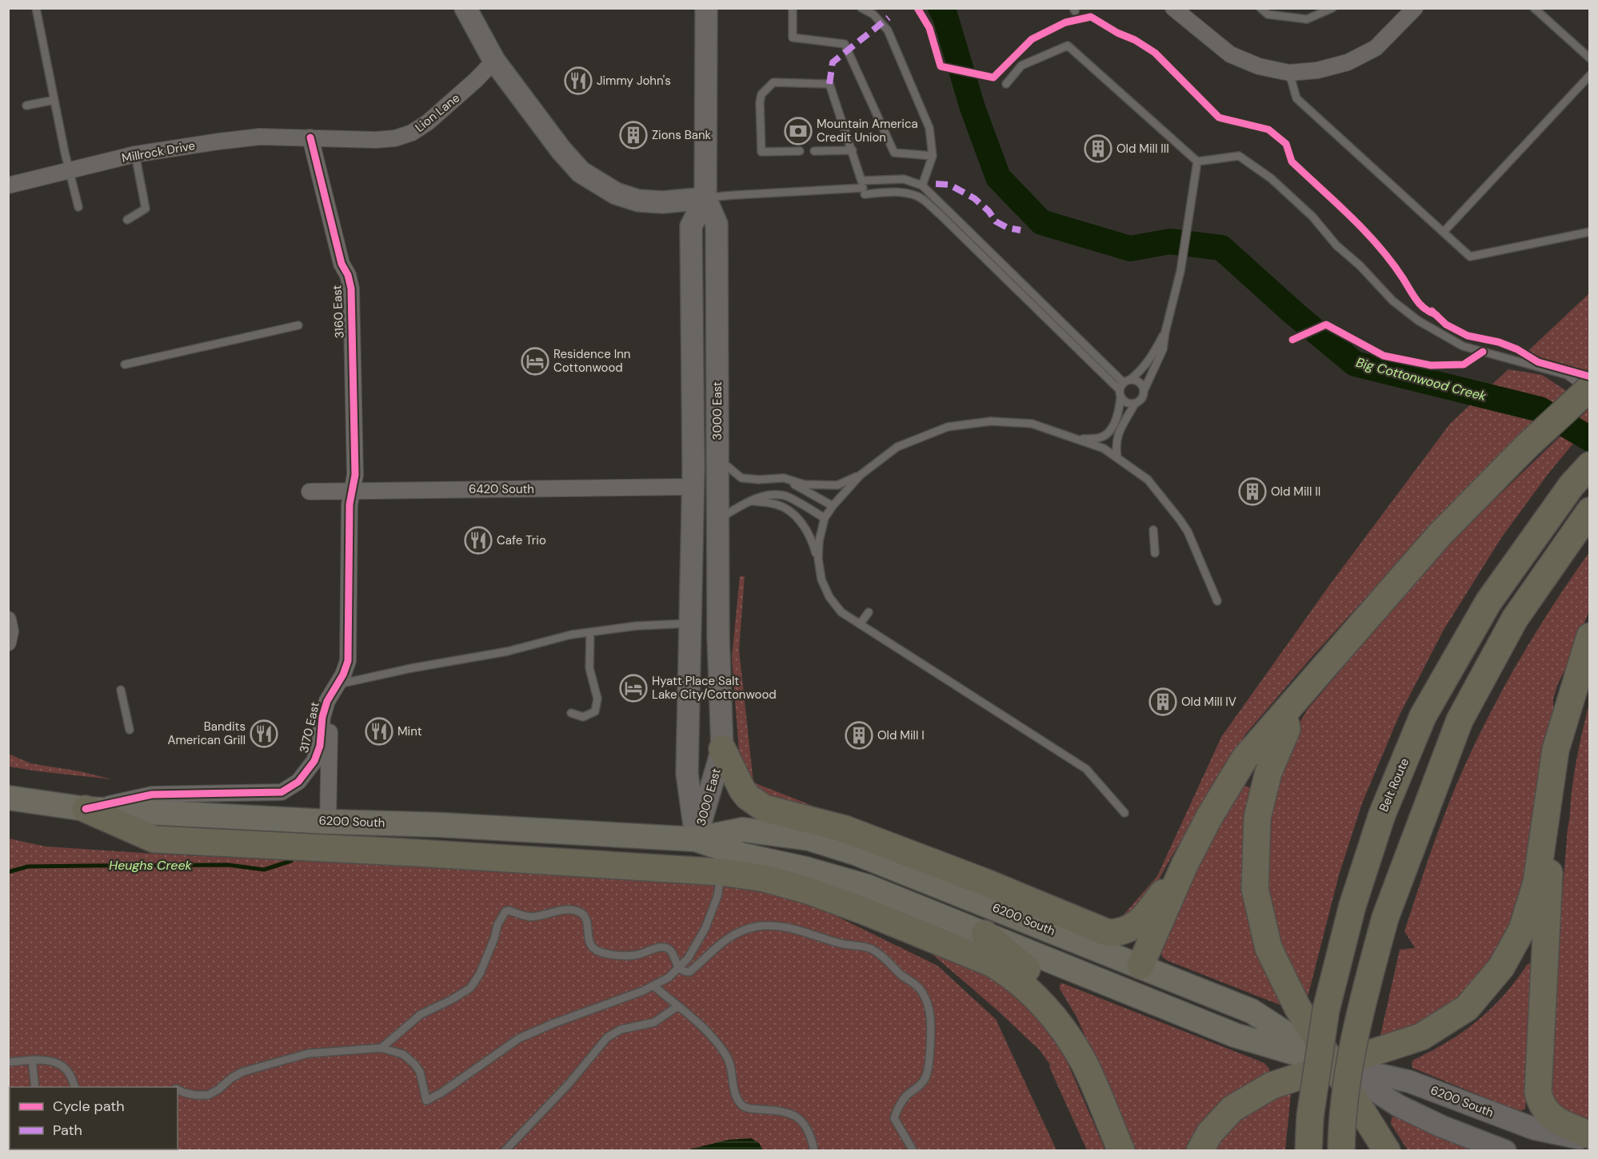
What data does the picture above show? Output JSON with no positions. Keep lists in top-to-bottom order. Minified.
{"streets":{"highway":["Belt Route"],"main road":["3000 East","6200 South"],"street":["Lion Lane","Millrock Drive","3160 East","6420 South","3170 East"]},"crossings":[["Lion Lane","Millrock Drive"],["Lion Lane","3160 East"],["Millrock Drive","3160 East"],["3160 East","6420 South"],["3160 East","3170 East"],["3000 East","6420 South"],["3000 East","6200 South"],["6420 South","3170 East"],["3170 East","6200 South"]],"water":["Big Cottonwood Creek","Heughs Creek"],"places":{"restaurant":["Jimmy John's","Cafe Trio","Mint","Bandits American Grill"],"bank":["Mountain America Credit Union"],"building":["Zions Bank","Old Mill III","Old Mill II","Old Mill IV","Old Mill I"],"hotel":["Residence Inn Cottonwood","Hyatt Place Salt Lake City/Cottonwood"]},"legend":["Cycle path","Path"]}
